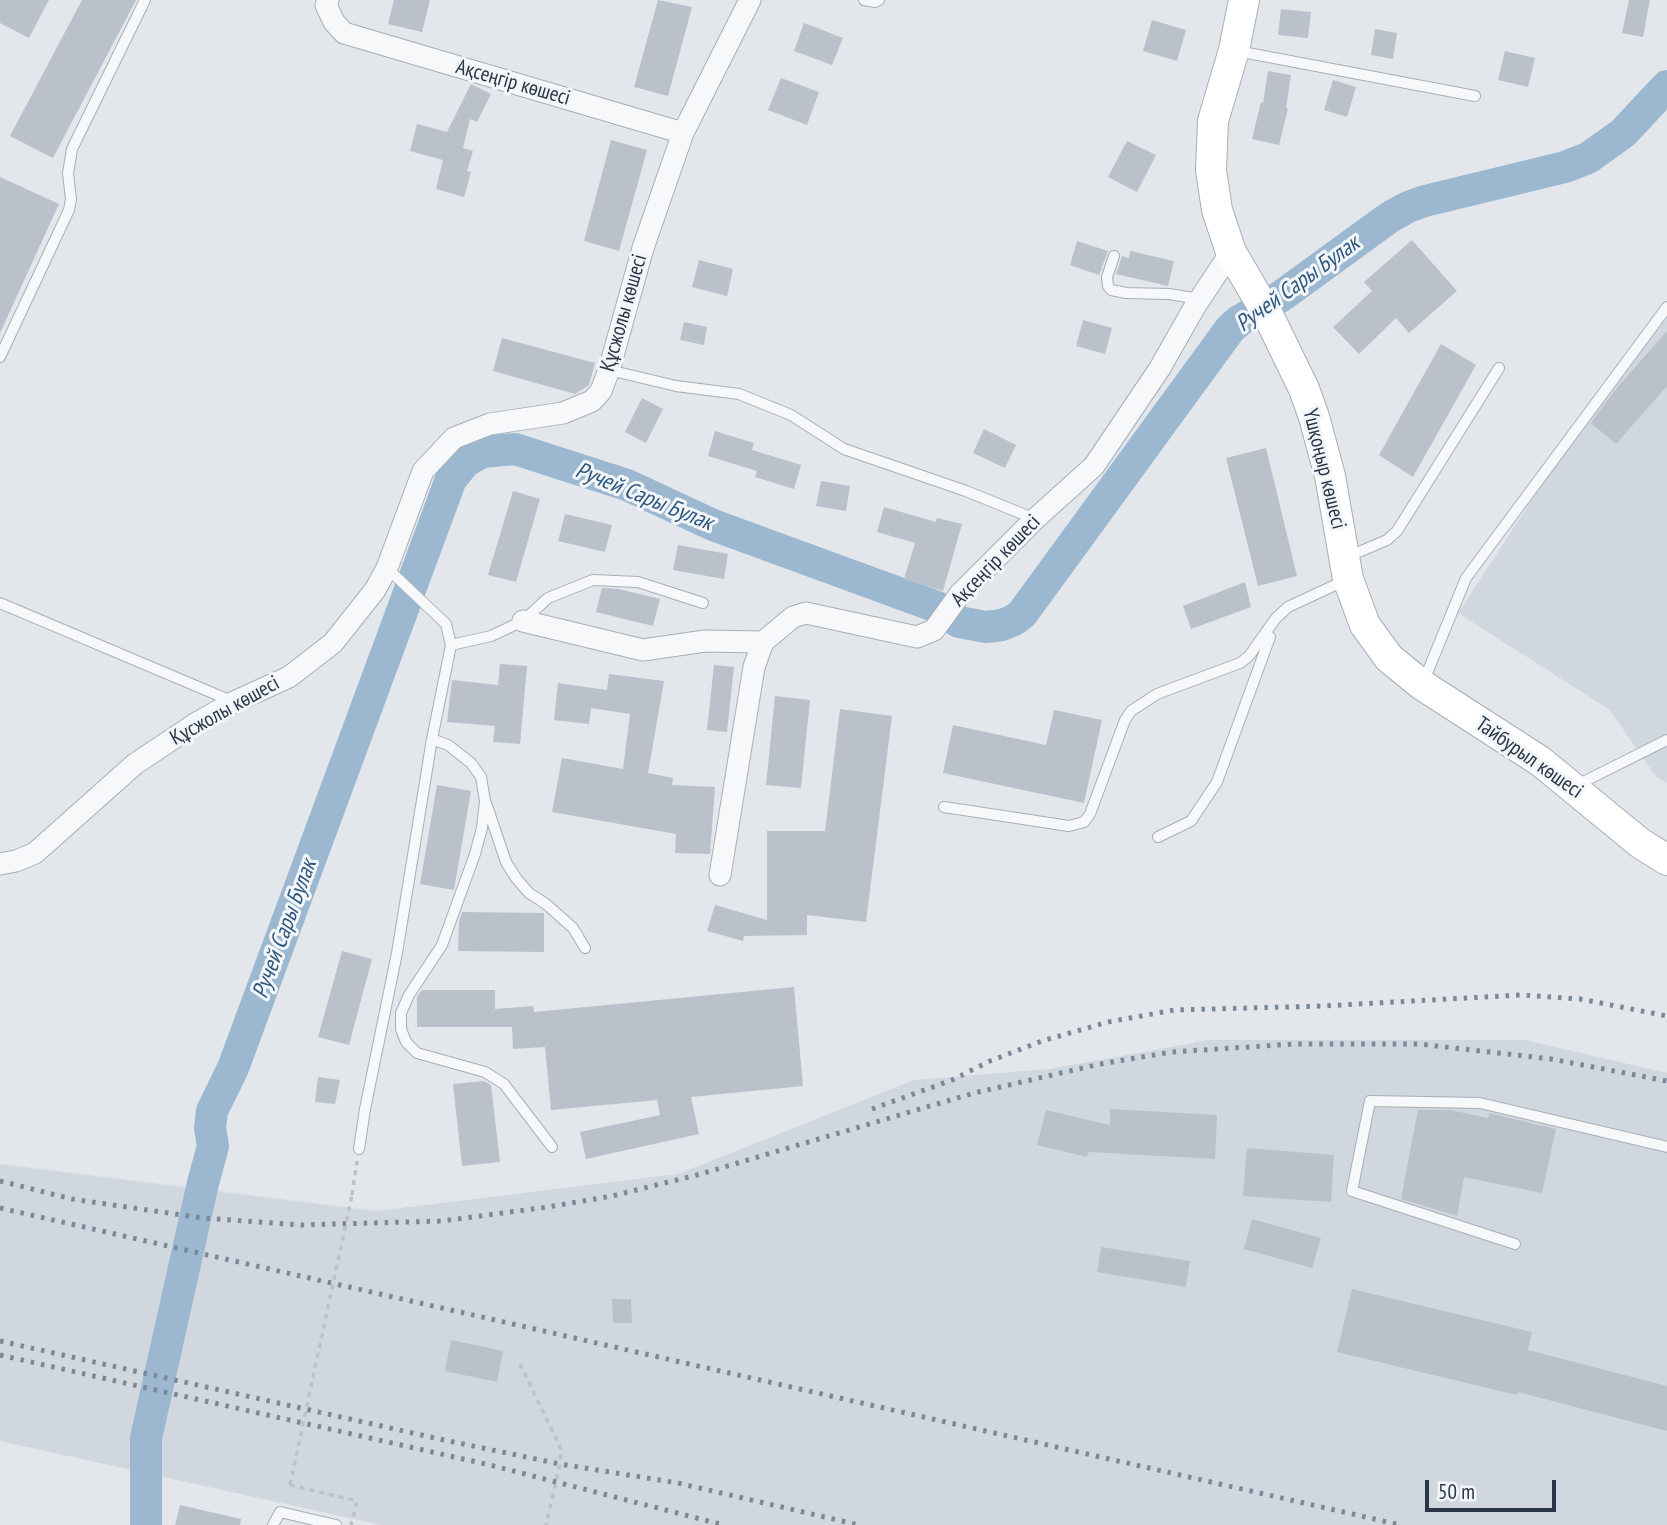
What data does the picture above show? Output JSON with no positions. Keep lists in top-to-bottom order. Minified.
{"streets":{"main road":["Үшқоңыр көшесі","Тайбурыл көшесі"],"street":["Ақсеңгір көшесі","Құсжолы көшесі"]},"crossings":[["Ақсеңгір көшесі","Құсжолы көшесі"],["Ақсеңгір көшесі","Үшқоңыр көшесі"],["Үшқоңыр көшесі","Тайбурыл көшесі"]],"water":["Ручей Сары Булак"],"scale_bar":"50 m"}
